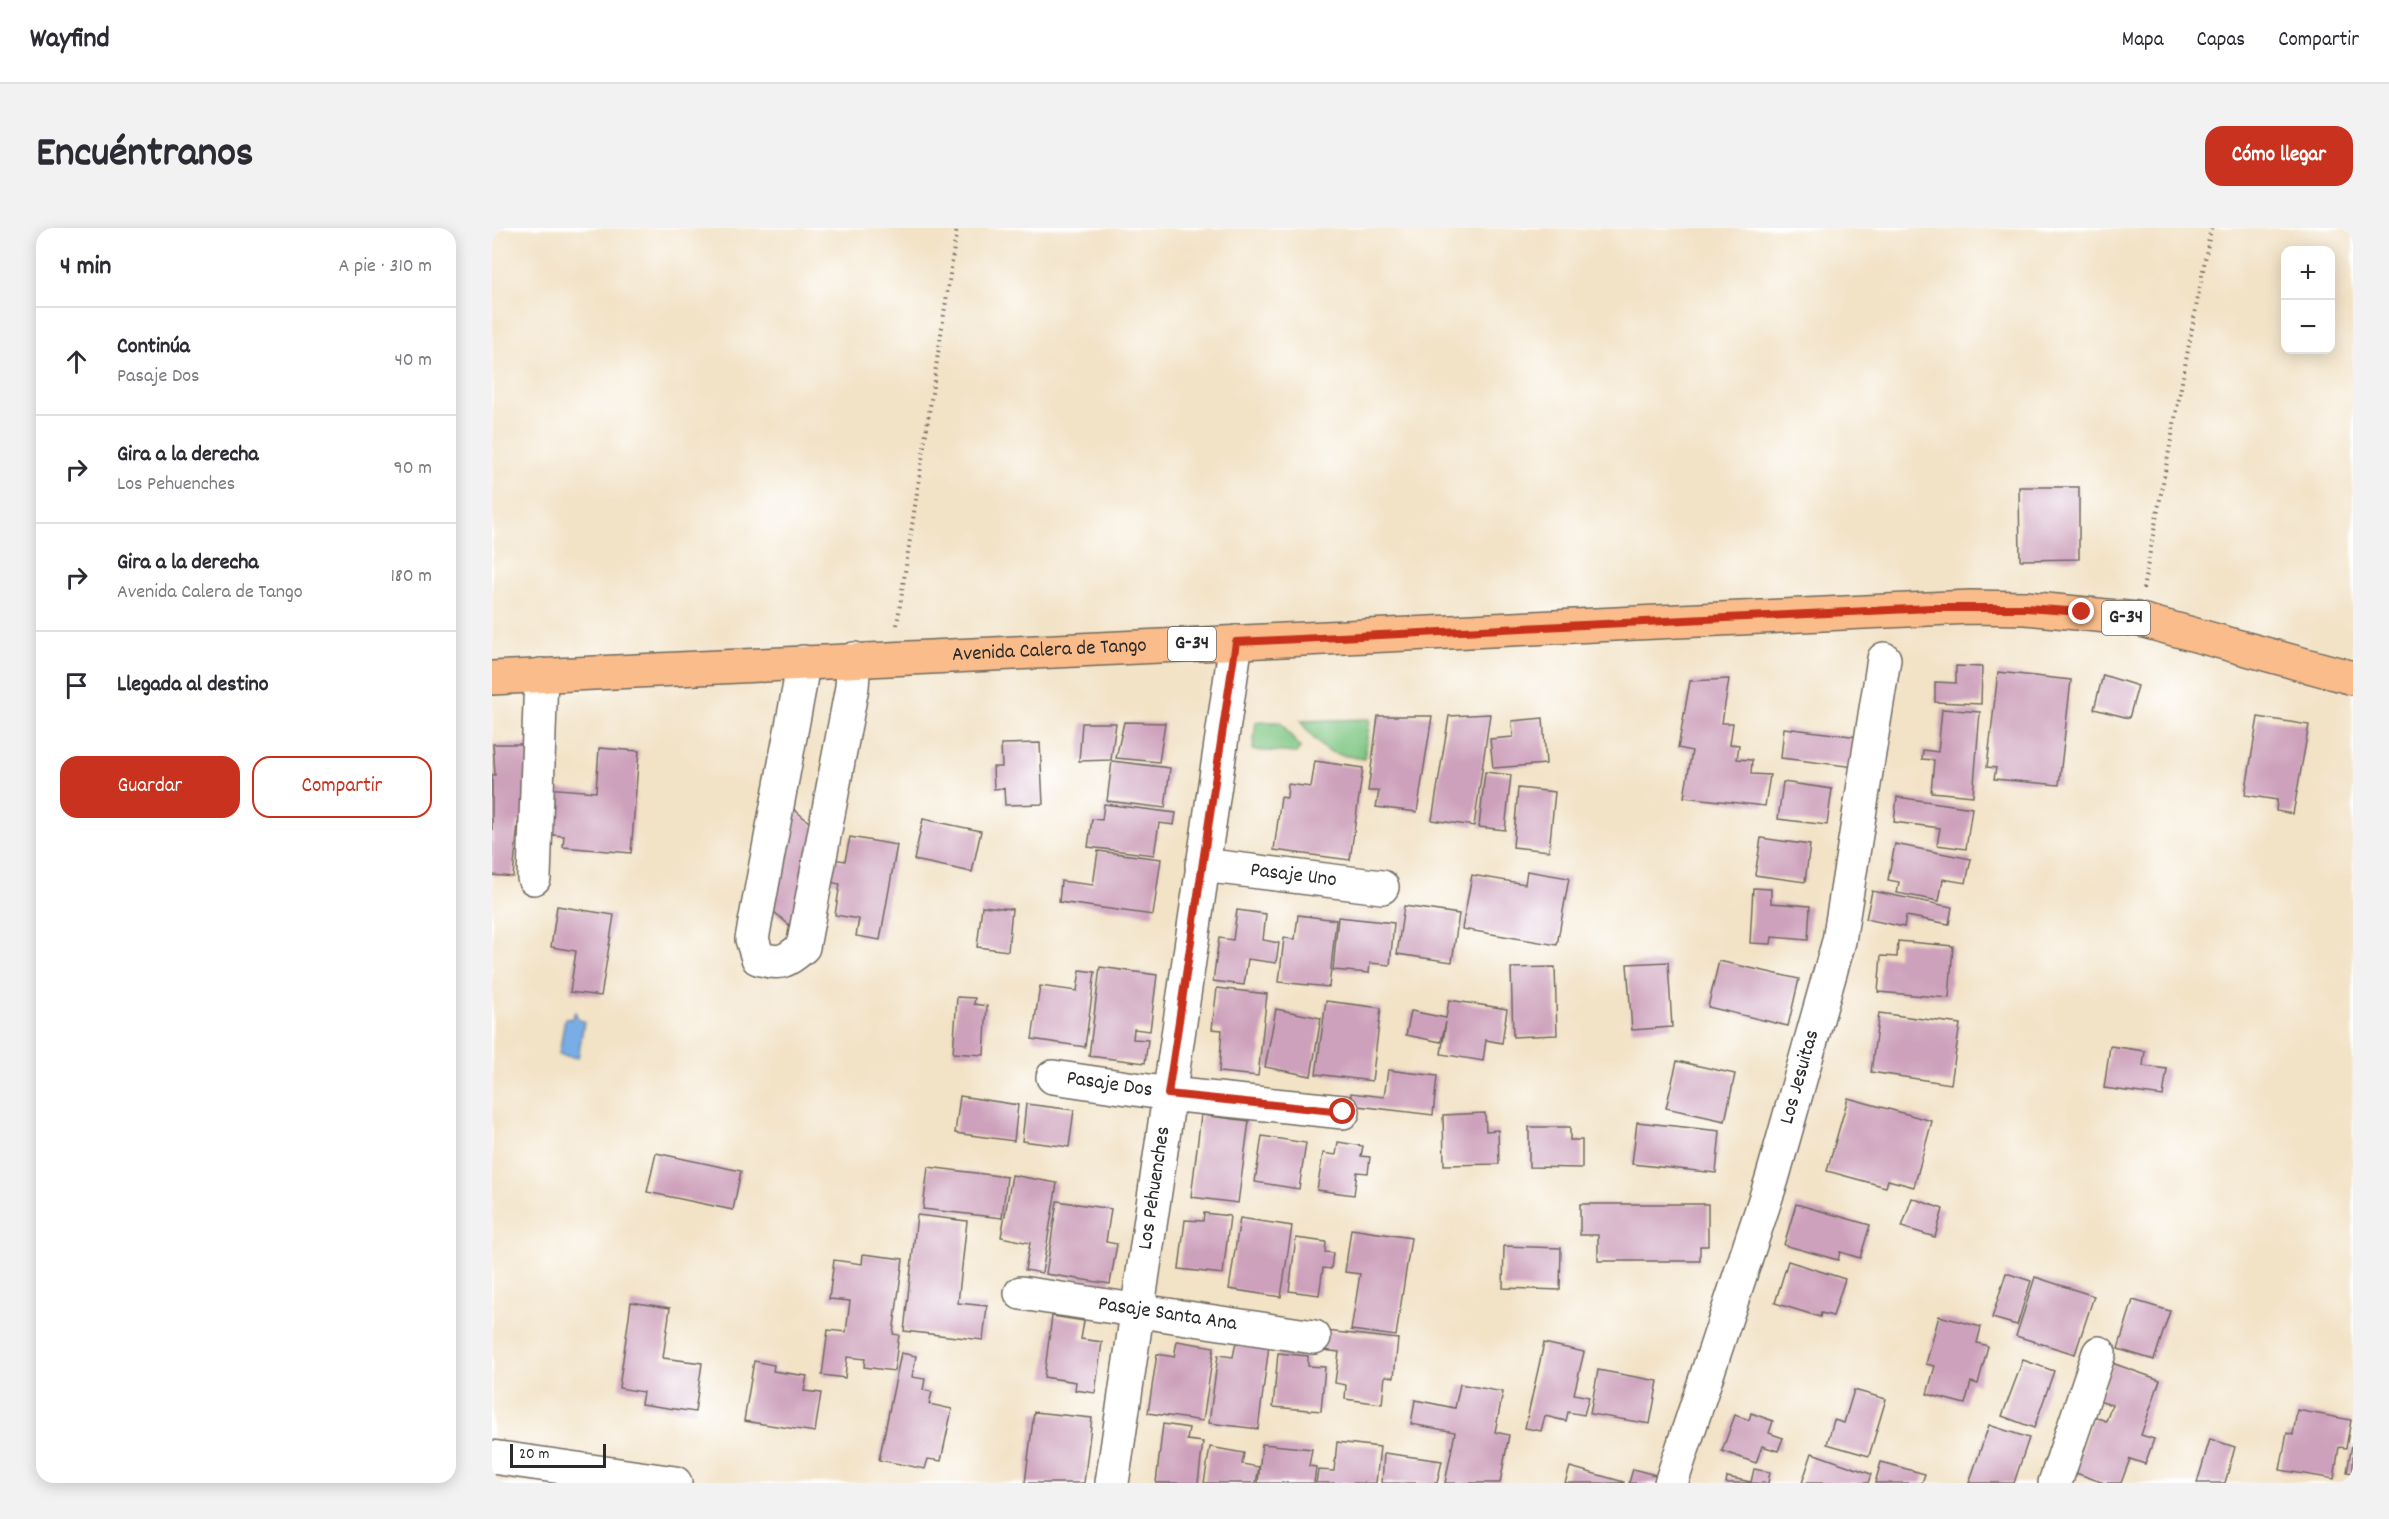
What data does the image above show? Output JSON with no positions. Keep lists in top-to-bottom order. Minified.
{"streets":{"main road":["G-34","Avenida Calera de Tango"],"street":["Pasaje Uno","Los Jesuitas","Pasaje Dos","Los Pehuenches","Pasaje Santa Ana"]},"crossings":[["Avenida Calera de Tango","Los Pehuenches"],["Pasaje Uno","Los Pehuenches"],["Pasaje Dos","Los Pehuenches"],["Los Pehuenches","Pasaje Santa Ana"]],"scale_bar":"20 m","page":{"header":"Wayfind","nav":["Mapa","Capas","Compartir"],"title":"Encuéntranos","buttons":["Cómo llegar",["Guardar","Compartir"]],"heading":["4 min","A pie · 310 m"],"map_buttons":["+","−"],"list":[["Continúa","Pasaje Dos","40 m"],["Gira a la derecha","Los Pehuenches","90 m"],["Gira a la derecha","Avenida Calera de Tango","180 m"],"Llegada al destino"],"scale":"20 m"}}
